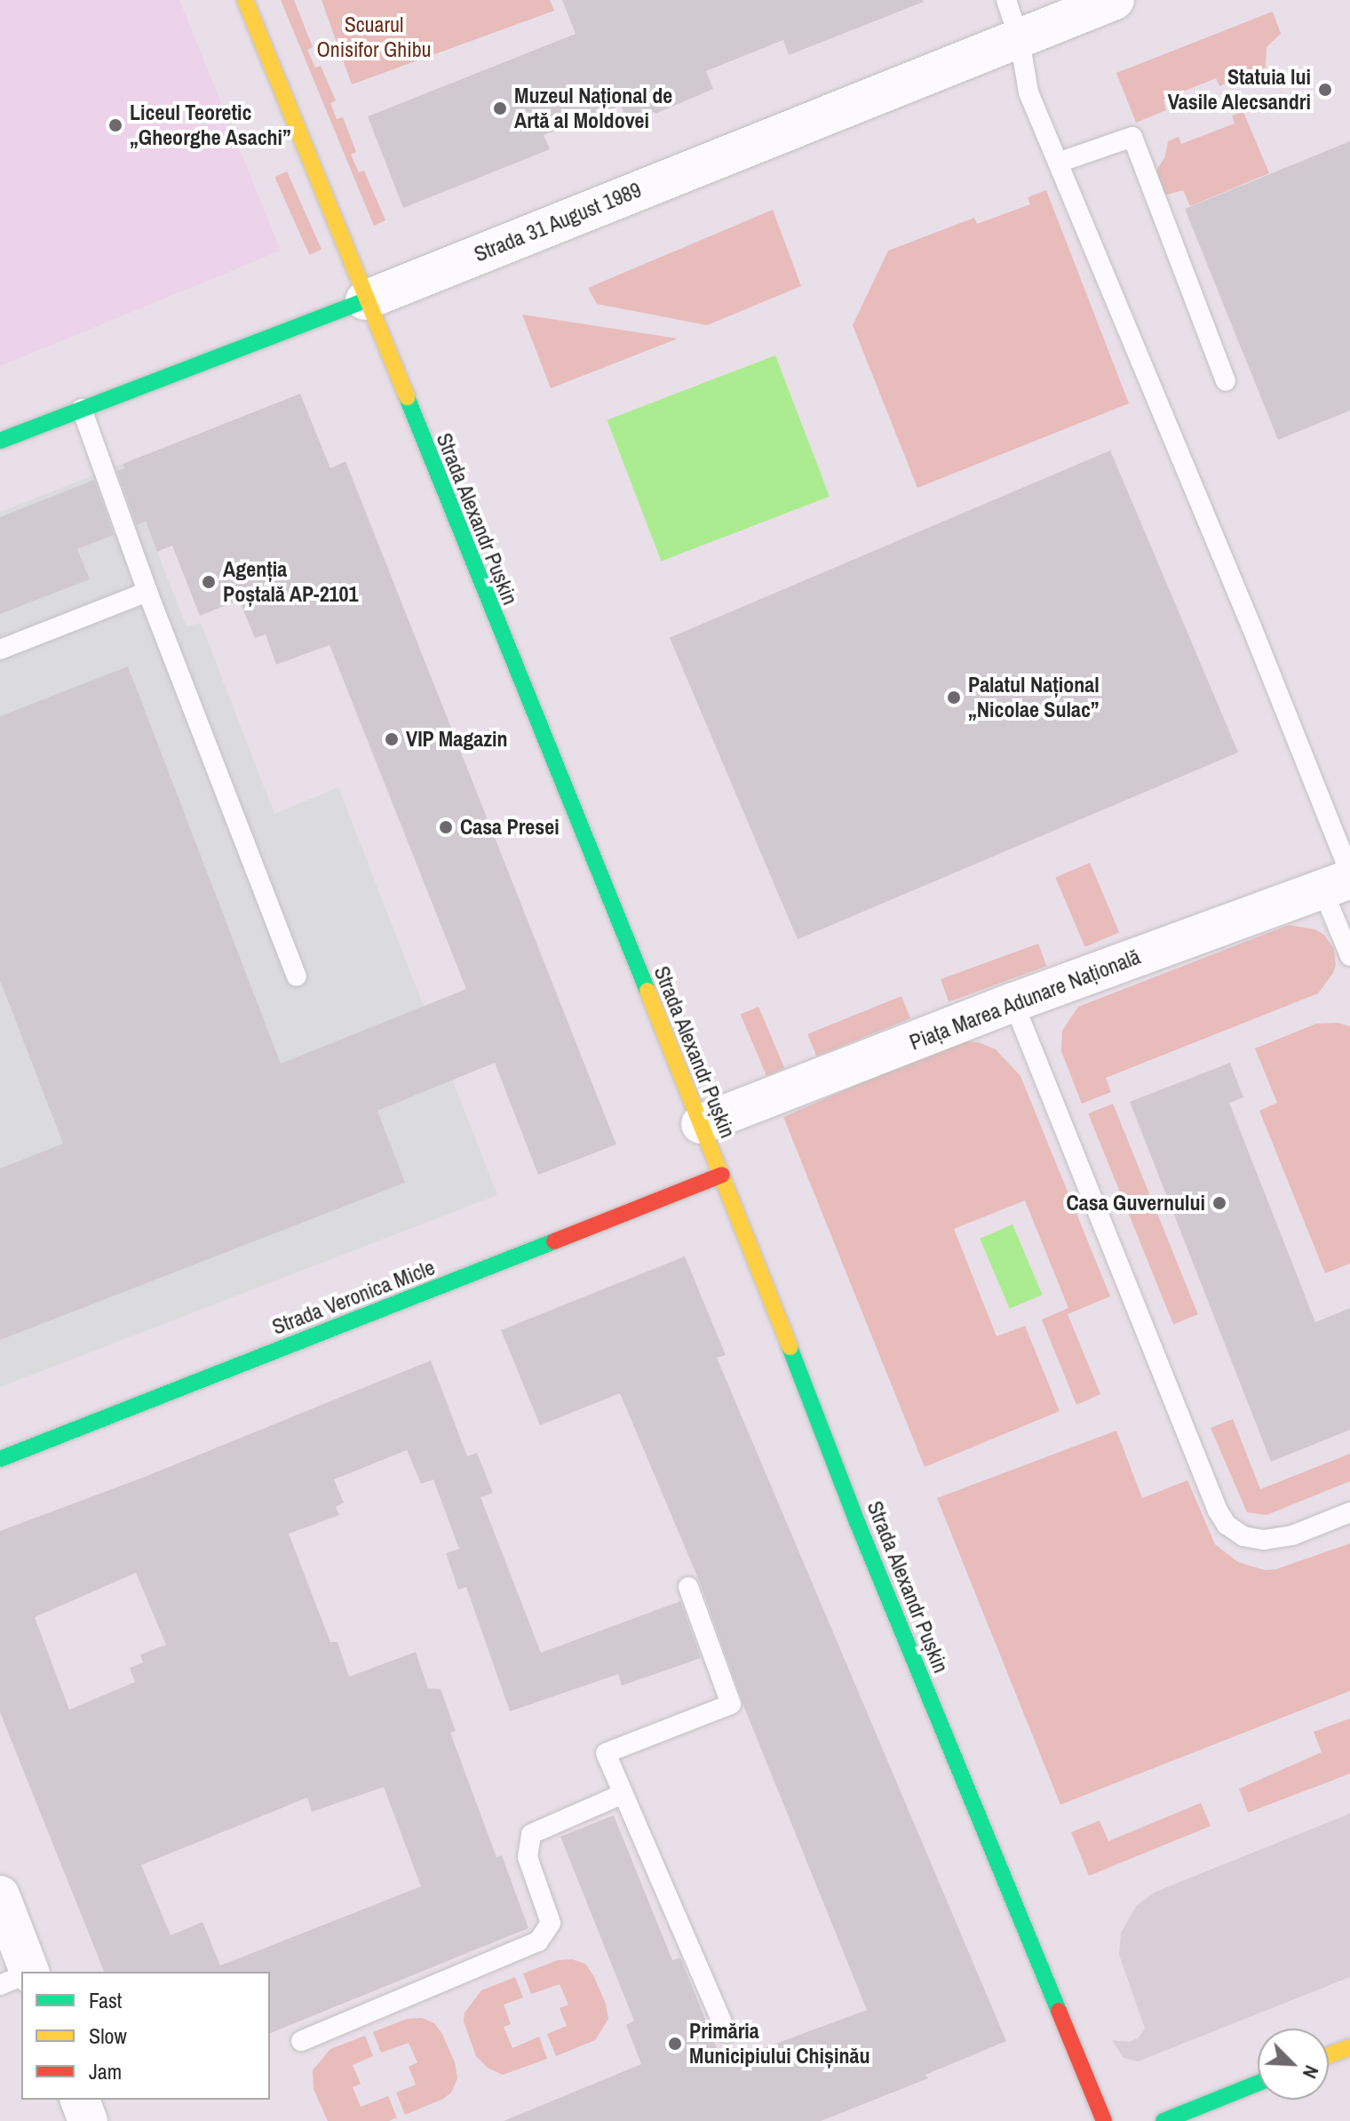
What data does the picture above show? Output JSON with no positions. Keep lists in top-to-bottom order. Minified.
{"streets":{"main road":["Strada 31 August 1989","Strada Alexandr Pușkin","Strada Veronica Micle"],"street":["Piața Marea Adunare Națională"]},"crossings":[["Strada 31 August 1989","Strada Alexandr Pușkin"],["Strada Alexandr Pușkin","Piața Marea Adunare Națională"],["Strada Alexandr Pușkin","Strada Veronica Micle"]],"parks":["Scuarul Onisifor Ghibu"],"places":["Statuia lui Vasile Alecsandri","Muzeul Național de Artă al Moldovei","Liceul Teoretic „Gheorghe Asachi”","Agenția Poștală AP-2101","Palatul Național „Nicolae Sulac”","VIP Magazin","Casa Presei","Casa Guvernului","Primăria Municipiului Chișinău"],"legend":["Fast","Slow","Jam"],"north":"bottom right"}
